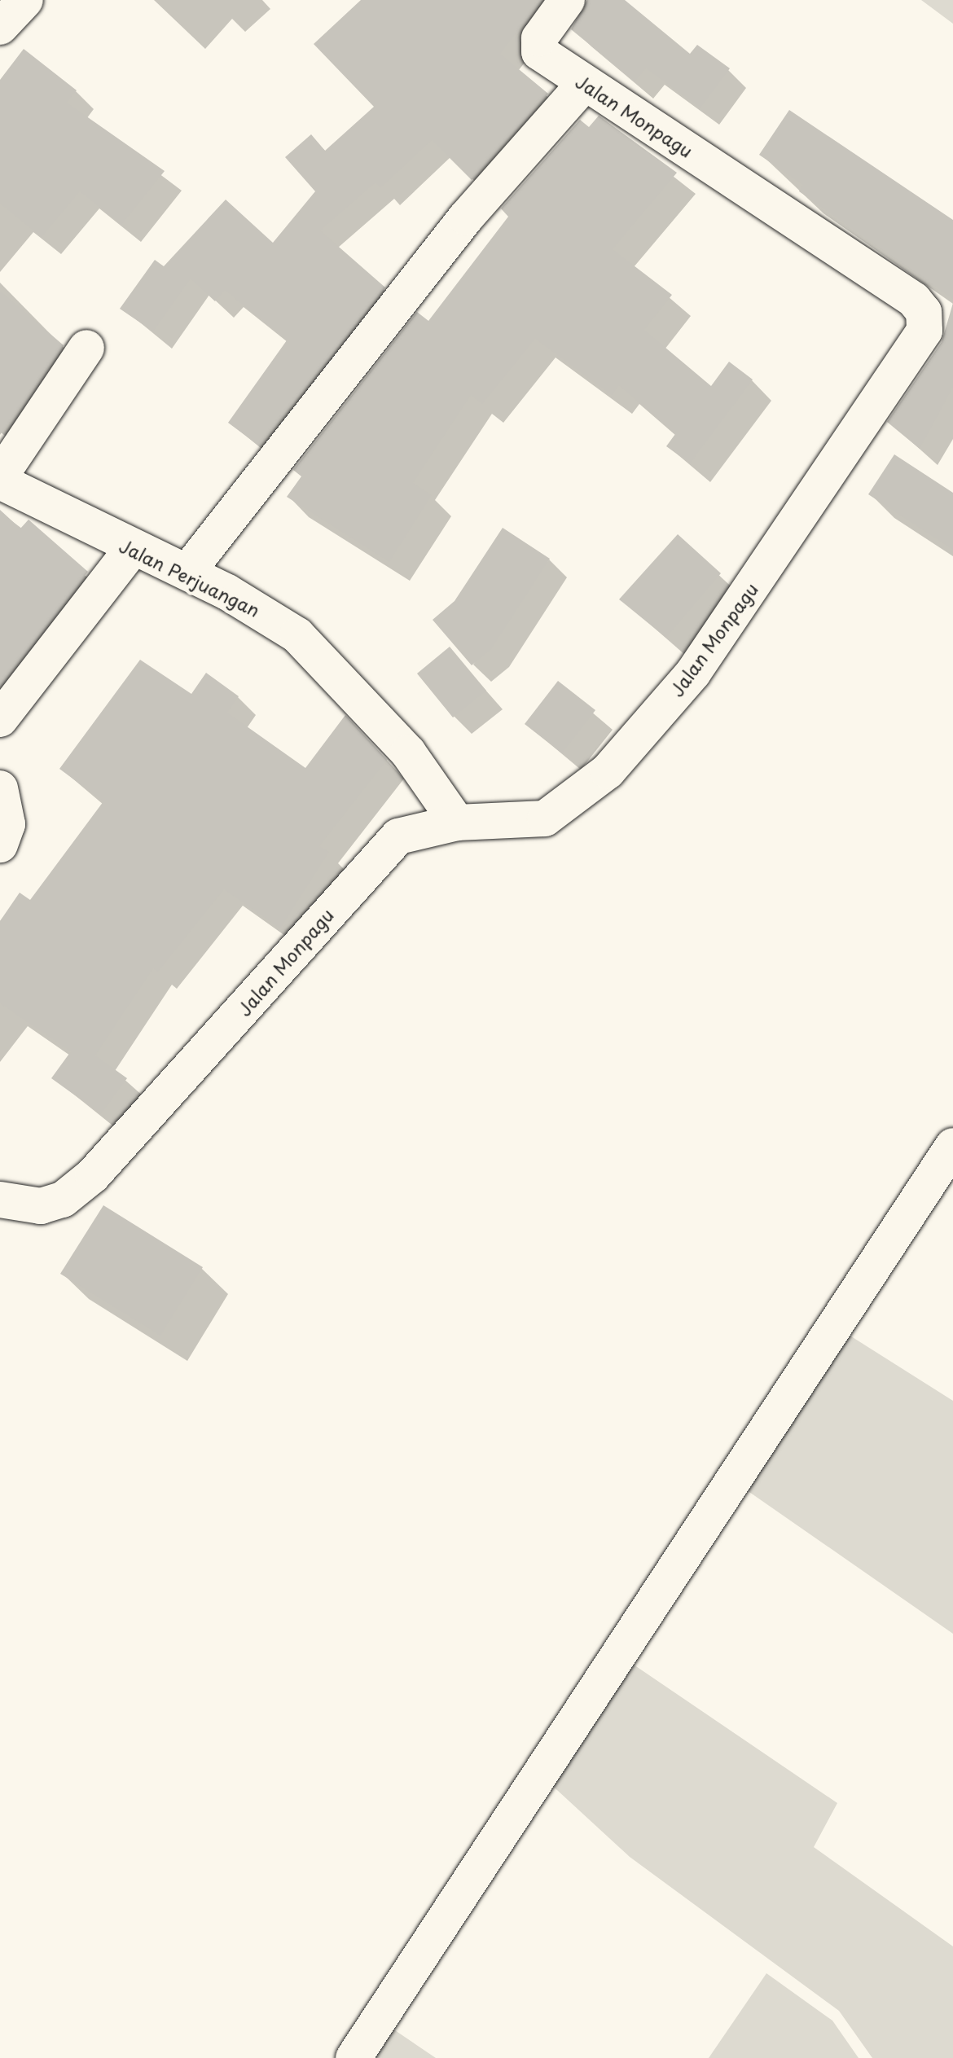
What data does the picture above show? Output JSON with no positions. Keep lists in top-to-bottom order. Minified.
{"streets":{"street":["Jalan Monpagu","Jalan Perjuangan"]},"crossings":[["Jalan Monpagu","Jalan Perjuangan"]]}
